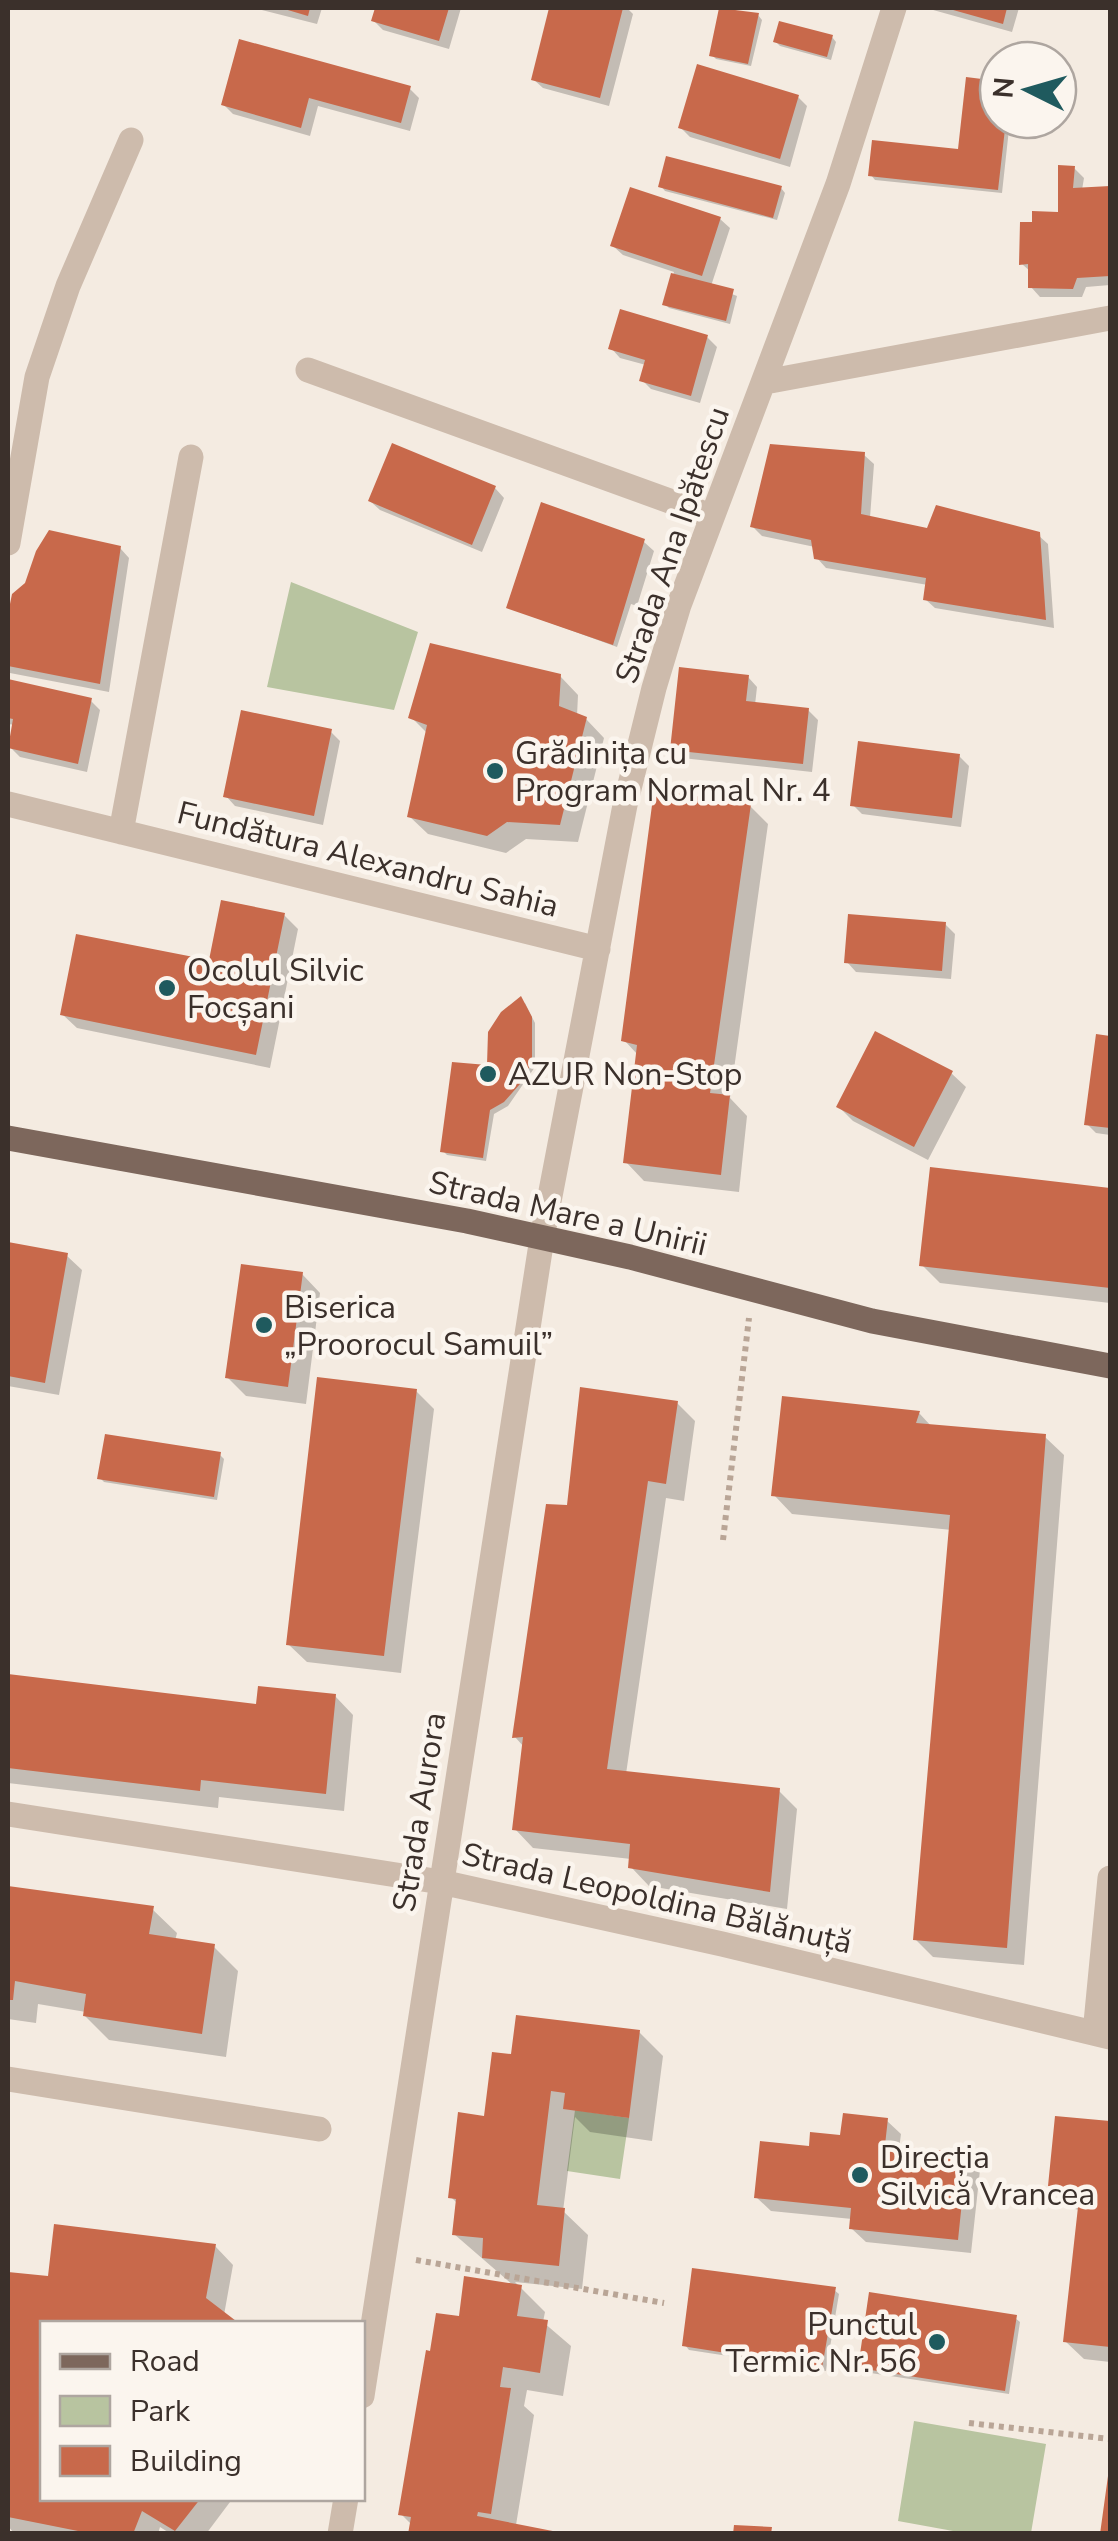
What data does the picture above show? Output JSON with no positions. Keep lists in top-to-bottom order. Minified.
{"streets":{"main road":["Strada Mare a Unirii"],"street":["Strada Ana Ipătescu","Fundătura Alexandru Sahia","Strada Aurora","Strada Leopoldina Bălănuță"]},"crossings":[["Strada Ana Ipătescu","Fundătura Alexandru Sahia"],["Strada Ana Ipătescu","Strada Mare a Unirii"],["Strada Ana Ipătescu","Strada Aurora"],["Strada Mare a Unirii","Strada Aurora"],["Strada Aurora","Strada Leopoldina Bălănuță"]],"places":["Grădinița cu Program Normal Nr. 4","Ocolul Silvic Focșani","AZUR Non-Stop","Biserica „Proorocul Samuil”","Direcția Silvică Vrancea","Punctul Termic Nr. 56"],"legend":["Road","Park","Building"],"north":"left"}
